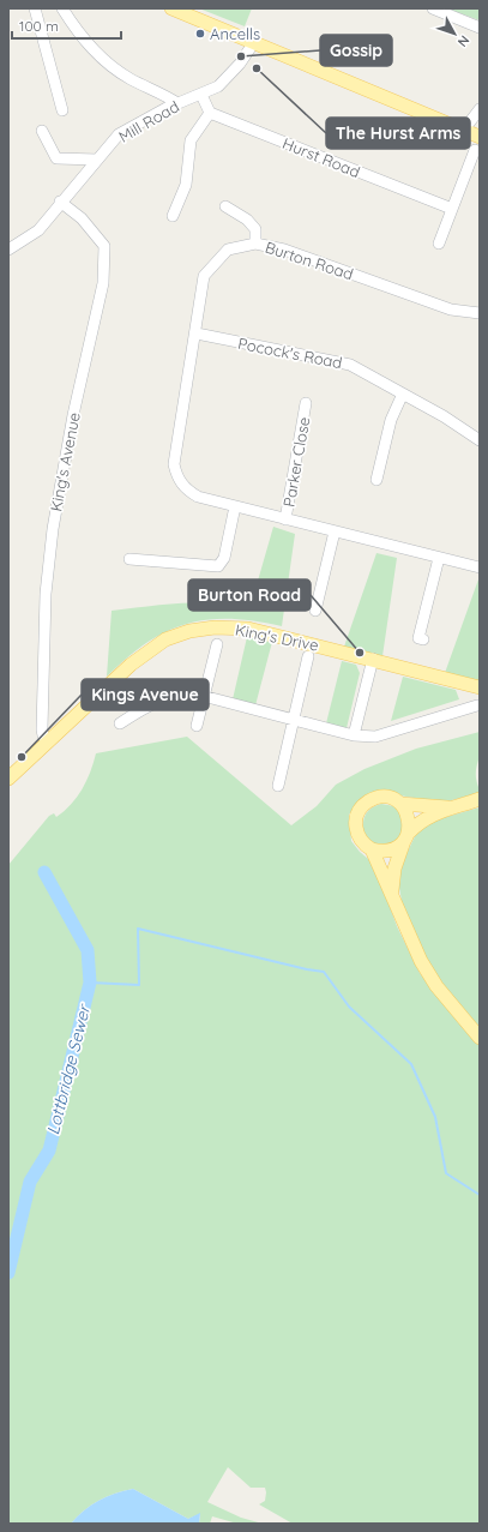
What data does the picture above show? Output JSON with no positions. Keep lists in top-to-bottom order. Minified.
{"streets":{"main road":["King's Drive"],"street":["Mill Road","Hurst Road","Burton Road","Pocock's Road","King's Avenue","Parker Close"]},"crossings":[["Mill Road","King's Avenue"],["Burton Road","Pocock's Road"],["Burton Road","Parker Close"],["King's Avenue","King's Drive"]],"water":["Lottbridge Sewer"],"places":["Ancells","Gossip","The Hurst Arms","Burton Road","Kings Avenue"],"scale_bar":"100 m","north":"bottom right"}
